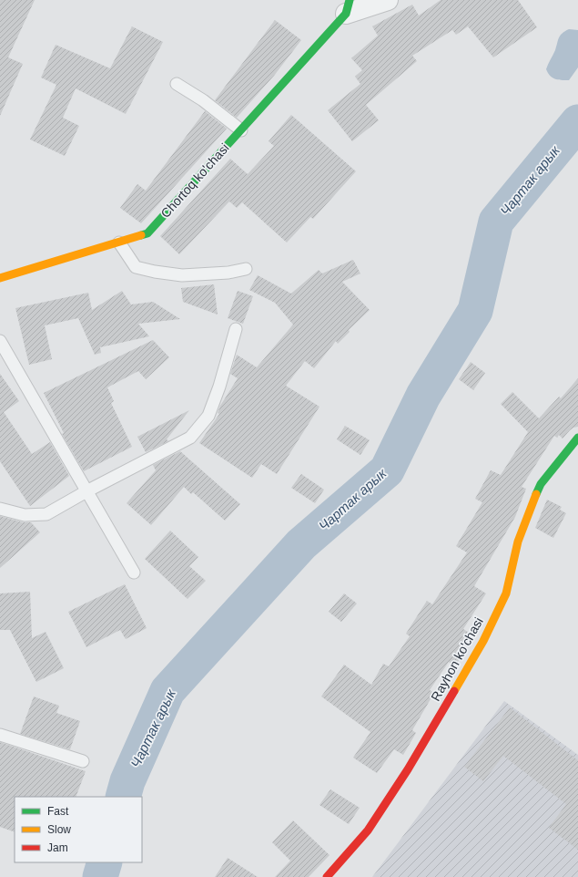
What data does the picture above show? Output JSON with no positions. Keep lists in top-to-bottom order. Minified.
{"streets":{"street":["Chortoq ko'chasi","Rayhon ko'chasi"]},"water":["Чартак арык"],"legend":["Fast","Slow","Jam"]}
